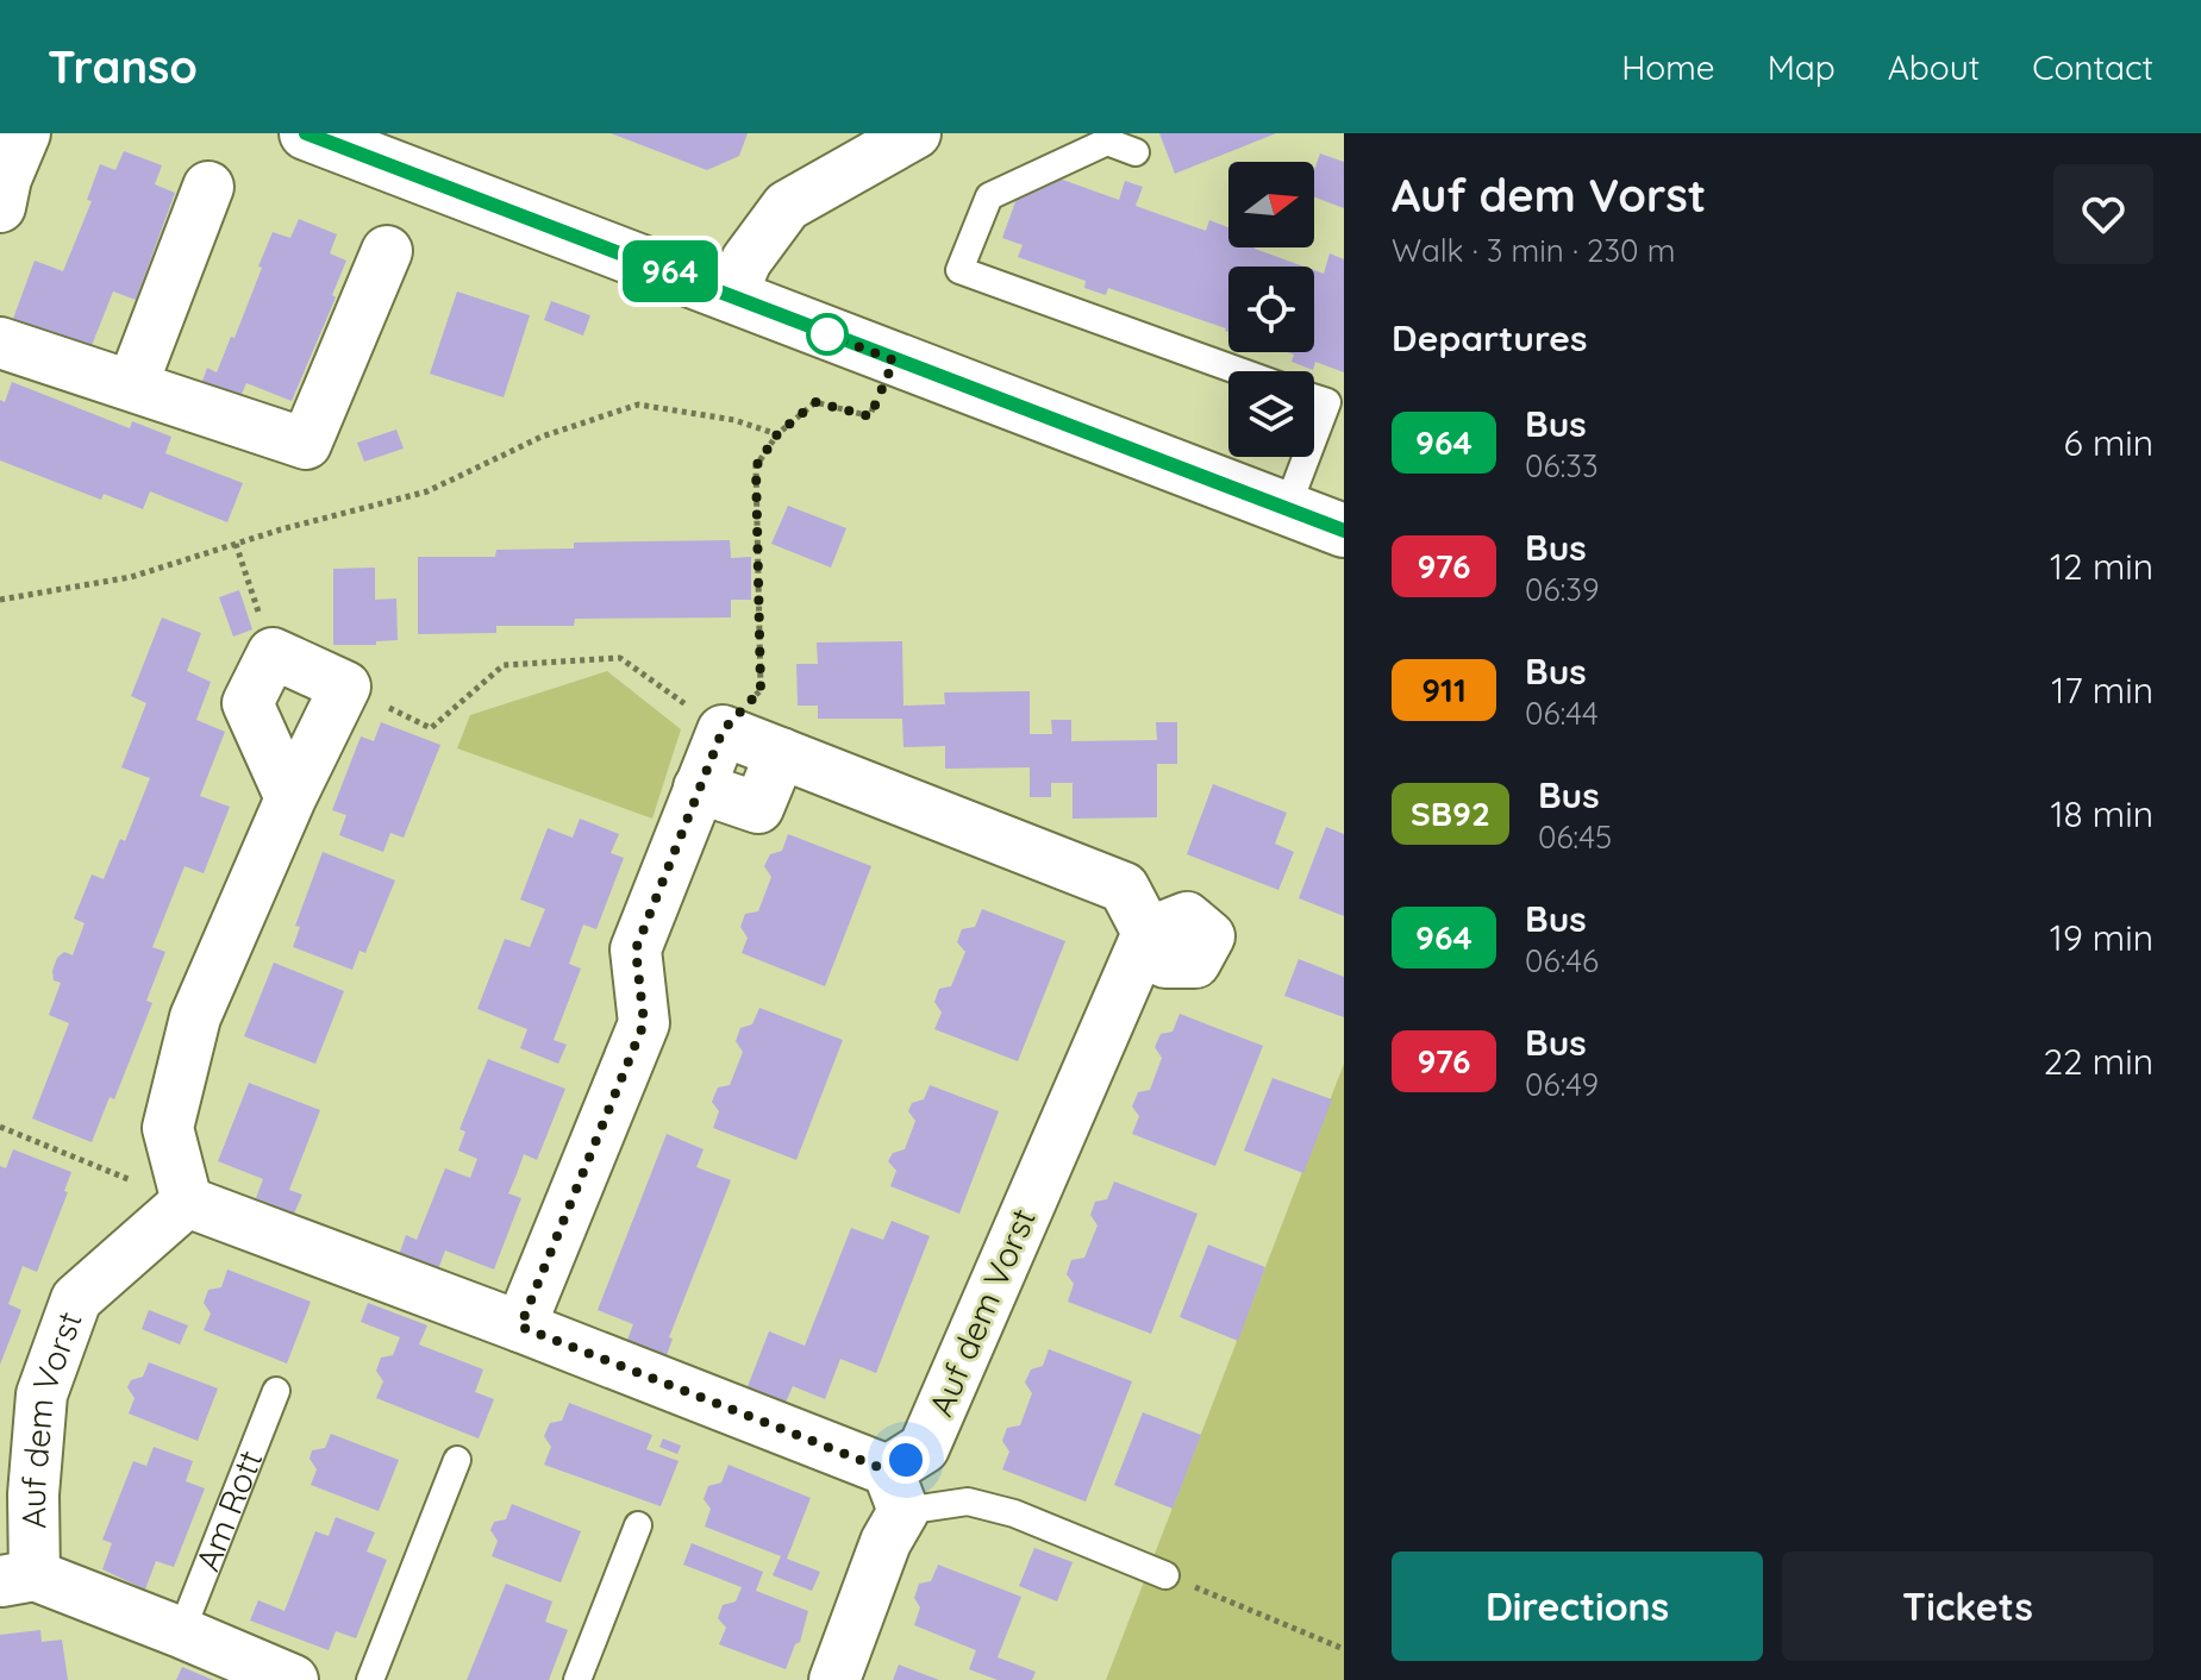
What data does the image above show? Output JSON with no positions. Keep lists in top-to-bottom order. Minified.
{"streets":{"street":["Auf dem Vorst"],"lane":["Am Rott"]},"lines":["bus line 964"],"north":"right","page":{"header":"Transo","nav":["Home","Map","About","Contact"],"on_map":"964","heading":[["Auf dem Vorst","Walk · 3 min · 230 m"],"Departures"],"list":[{"mark":"964","name":"Bus","note":"06:33","value":"6 min"},{"mark":"976","name":"Bus","note":"06:39","value":"12 min"},{"mark":"911","name":"Bus","note":"06:44","value":"17 min"},{"mark":"SB92","name":"Bus","note":"06:45","value":"18 min"},{"mark":"964","name":"Bus","note":"06:46","value":"19 min"},{"mark":"976","name":"Bus","note":"06:49","value":"22 min"}],"buttons":["Directions","Tickets"]}}
